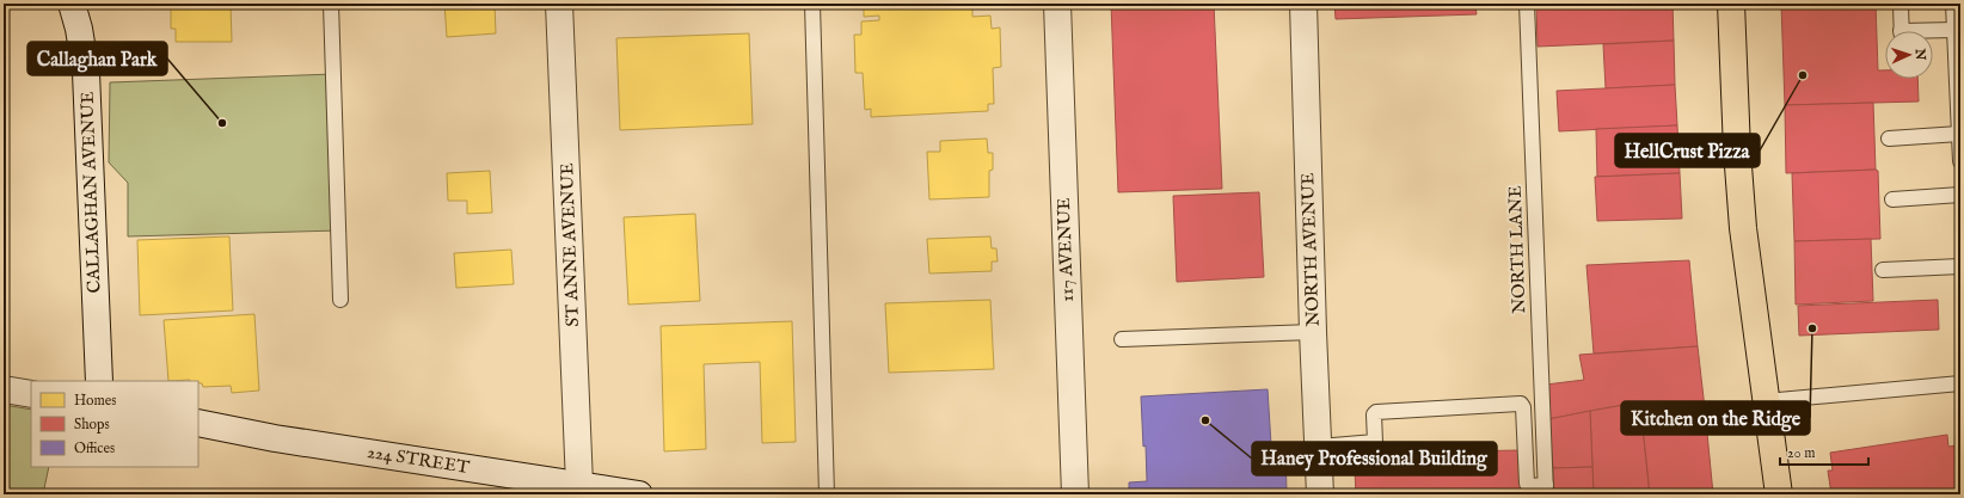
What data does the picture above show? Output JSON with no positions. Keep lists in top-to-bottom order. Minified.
{"streets":{"street":["CALLAGHAN AVENUE","ST ANNE AVENUE","117 AVENUE","NORTH AVENUE","224 STREET"],"lane":["NORTH LANE"]},"crossings":[["ST ANNE AVENUE","224 STREET"]],"places":["HellCrust Pizza","Callaghan Park","Kitchen on the Ridge","Haney Professional Building"],"legend":["Homes","Shops","Offices"],"scale_bar":"20 m","north":"right"}
